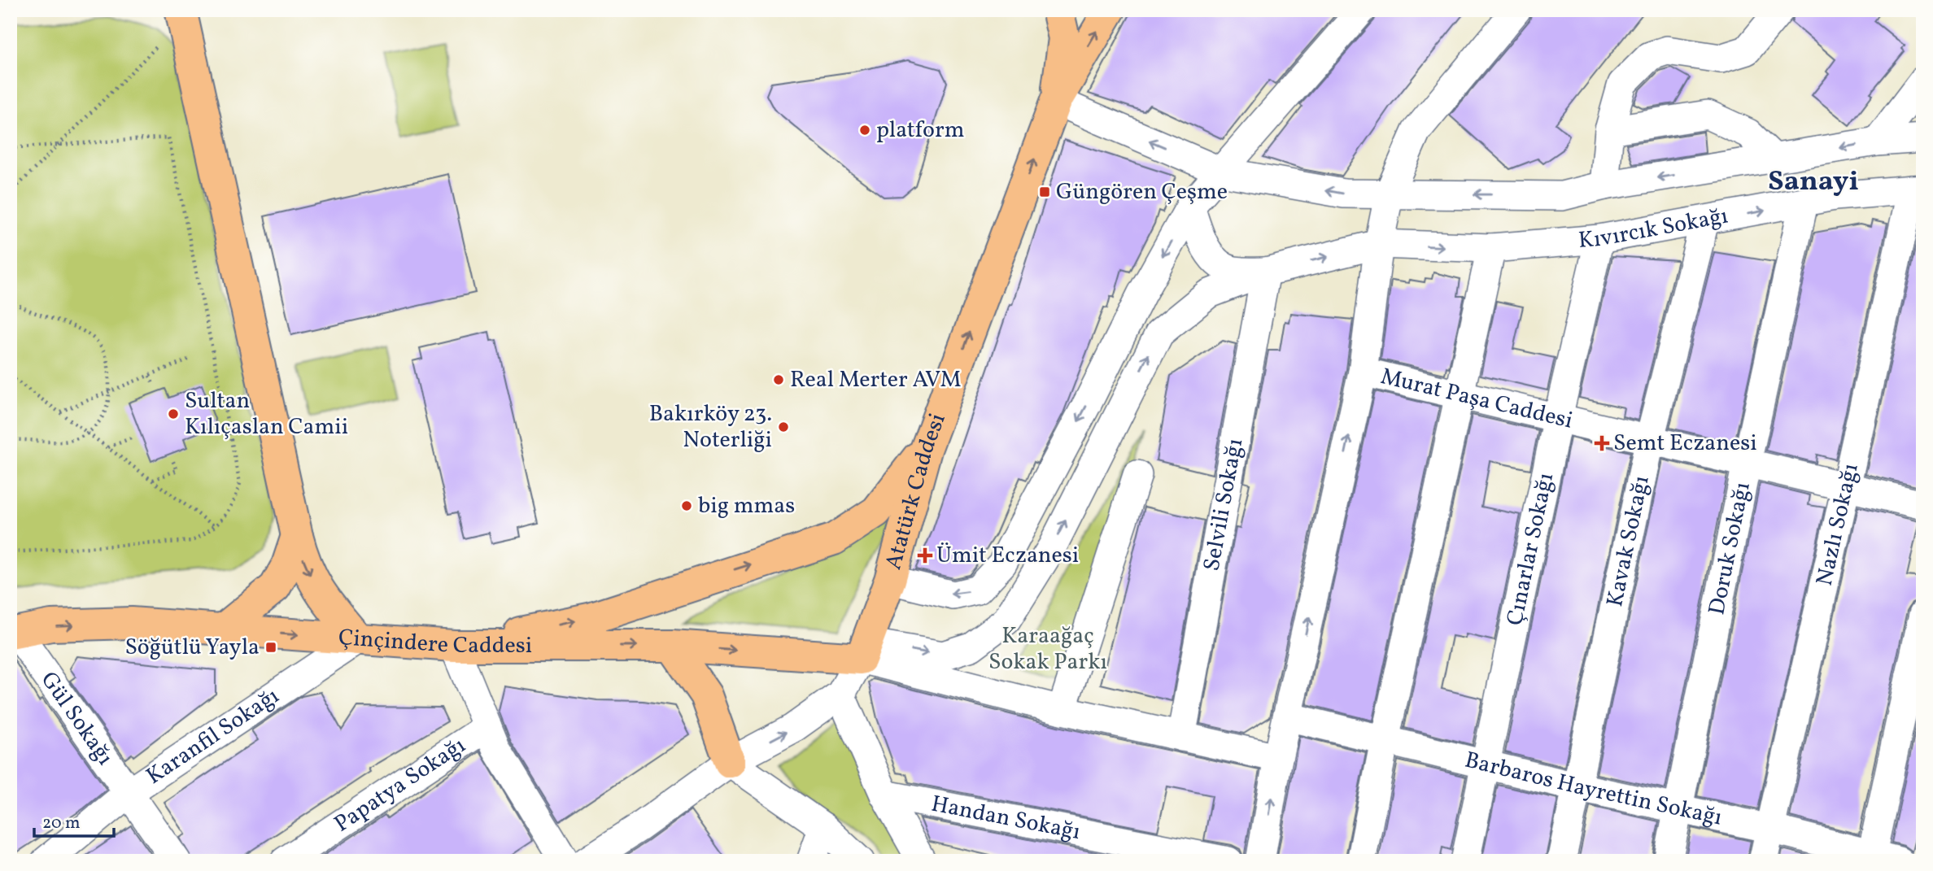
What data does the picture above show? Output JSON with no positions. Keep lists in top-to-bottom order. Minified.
{"streets":{"main road":["Atatürk Caddesi","Çinçindere Caddesi"],"street":["Kıvırcık Sokağı","Murat Paşa Caddesi","Selvili Sokağı","Nazlı Sokağı","Kavak Sokağı","Doruk Sokağı","Çınarlar Sokağı","Gül Sokağı","Karanfil Sokağı","Papatya Sokağı","Barbaros Hayrettin Sokağı","Handan Sokağı"]},"crossings":[["Kıvırcık Sokağı","Atatürk Caddesi"],["Kıvırcık Sokağı","Selvili Sokağı"],["Kıvırcık Sokağı","Nazlı Sokağı"],["Kıvırcık Sokağı","Kavak Sokağı"],["Kıvırcık Sokağı","Doruk Sokağı"],["Kıvırcık Sokağı","Çınarlar Sokağı"],["Murat Paşa Caddesi","Nazlı Sokağı"],["Murat Paşa Caddesi","Kavak Sokağı"],["Murat Paşa Caddesi","Doruk Sokağı"],["Murat Paşa Caddesi","Çınarlar Sokağı"],["Atatürk Caddesi","Çinçindere Caddesi"],["Nazlı Sokağı","Barbaros Hayrettin Sokağı"],["Kavak Sokağı","Barbaros Hayrettin Sokağı"],["Doruk Sokağı","Barbaros Hayrettin Sokağı"],["Çınarlar Sokağı","Barbaros Hayrettin Sokağı"],["Çinçindere Caddesi","Gül Sokağı"],["Çinçindere Caddesi","Karanfil Sokağı"],["Gül Sokağı","Karanfil Sokağı"]],"one_way":["Atatürk Caddesi","Çinçindere Caddesi"],"districts":["Sanayi"],"parks":["Karaağaç Sokak Parkı"],"places":{"other":["platform","Real Merter AVM","Sultan Kılıçaslan Camii","Bakırköy 23. Noterliği","big mmas"],"transit":["Güngören Çeşme","Söğütlü Yayla"],"health":["Semt Eczanesi","Ümit Eczanesi"]},"scale_bar":"20 m"}
